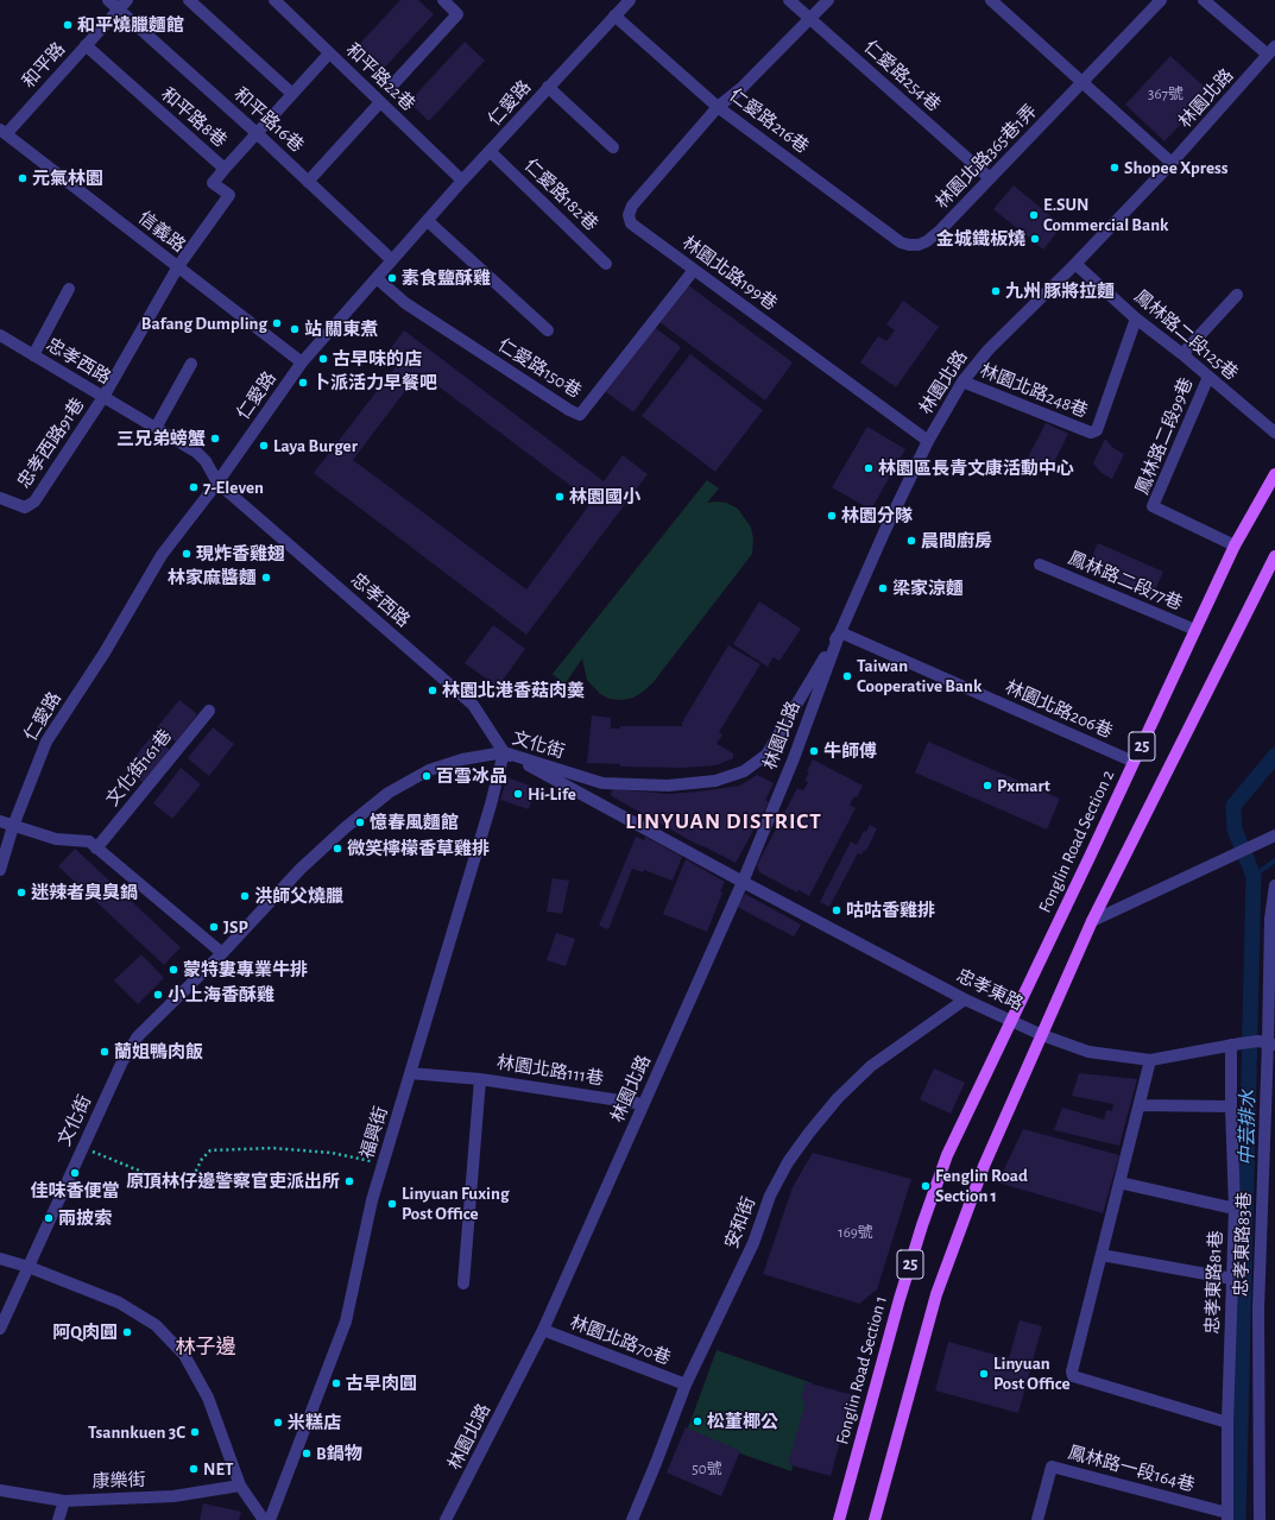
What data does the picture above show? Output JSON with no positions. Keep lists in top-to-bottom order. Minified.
{"streets":{"main road":["25","Fonglin Road Section 2","Fonglin Road Section 1"],"street":["和平路","仁愛路254巷","和平路22巷","林園北路","仁愛路","和平路8巷","和平路16巷","仁愛路216巷","林園北路365巷1弄","仁愛路182巷","信義路","林園北路199巷","鳳林路二段125巷","忠孝西路","仁愛路150巷","林園北路248巷","鳳林路二段99巷","忠孝西路91巷","鳳林路二段77巷","林園北路206巷","文化街","文化街161巷","忠孝東路","林園北路111巷","福興街","安和街","忠孝東路83巷","忠孝東路81巷","林園北路70巷","鳳林路一段164巷","康樂街"]},"crossings":[["和平路","和平路8巷"],["和平路","和平路16巷"],["和平路","信義路"],["仁愛路254巷","林園北路365巷1弄"],["和平路22巷","仁愛路"],["和平路22巷","和平路8巷"],["林園北路","林園北路199巷"],["林園北路","鳳林路二段125巷"],["林園北路","忠孝西路"],["林園北路","林園北路248巷"],["林園北路","林園北路206巷"],["林園北路","文化街"],["林園北路","忠孝東路"],["林園北路","林園北路111巷"],["林園北路","林園北路70巷"],["仁愛路","和平路16巷"],["仁愛路","仁愛路216巷"],["仁愛路","仁愛路182巷"],["仁愛路","信義路"],["仁愛路","忠孝西路"],["仁愛路","仁愛路150巷"],["和平路8巷","和平路16巷"],["仁愛路216巷","林園北路365巷1弄"],["仁愛路216巷","林園北路199巷"],["林園北路199巷","仁愛路150巷"],["鳳林路二段125巷","林園北路248巷"],["鳳林路二段125巷","鳳林路二段99巷"],["忠孝西路","忠孝西路91巷"],["忠孝西路","文化街"],["忠孝西路","忠孝東路"],["忠孝西路","福興街"],["鳳林路二段99巷","Fonglin Road Section 2"],["鳳林路二段77巷","Fonglin Road Section 2"],["林園北路206巷","文化街"],["林園北路206巷","Fonglin Road Section 2"],["文化街","福興街"],["25","忠孝東路"],["Fonglin Road Section 2","忠孝東路"],["Fonglin Road Section 2","Fonglin Road Section 1"],["忠孝東路","安和街"],["忠孝東路","忠孝東路83巷"],["忠孝東路","忠孝東路81巷"],["忠孝東路","Fonglin Road Section 1"],["林園北路111巷","福興街"],["安和街","林園北路70巷"],["忠孝東路81巷","鳳林路一段164巷"]],"districts":["LINYUAN DISTRICT","林子邊"],"water":["中芸排水"],"places":["和平燒臘麵館","Shopee Xpress","元氣林園","E.SUN Commercial Bank","金城鐵板燒","素食鹽酥雞","九州 豚將拉麵","Bafang Dumpling","站 關東煮","古早味的店","卜派活力早餐吧","三兄弟螃蟹","Laya Burger","林園區長青文康活動中心","7-Eleven","林園國小","林園分隊","晨間廚房","現炸香雞翅","林家麻醬麵","梁家涼麵","Taiwan Cooperative Bank","林園北港香菇肉羮","牛師傅","百雪冰品","Pxmart","Hi-Life","憶春風麵館","微笑檸檬香草雞排","迷辣者臭臭鍋","洪師父燒臘","咕咕香雞排","JSP","蒙特婁專業牛排","小上海香酥雞","蘭姐鴨肉飯","佳味香便當","原頂林仔邊警察官吏派出所","Fenglin Road Section 1","Linyuan Fuxing Post Office","兩披索","阿Q肉圓","Linyuan Post Office","古早肉圓","松董椰公","米糕店","Tsannkuen 3C","B鍋物","NET"],"house_numbers":["367號","169號","50號"]}
